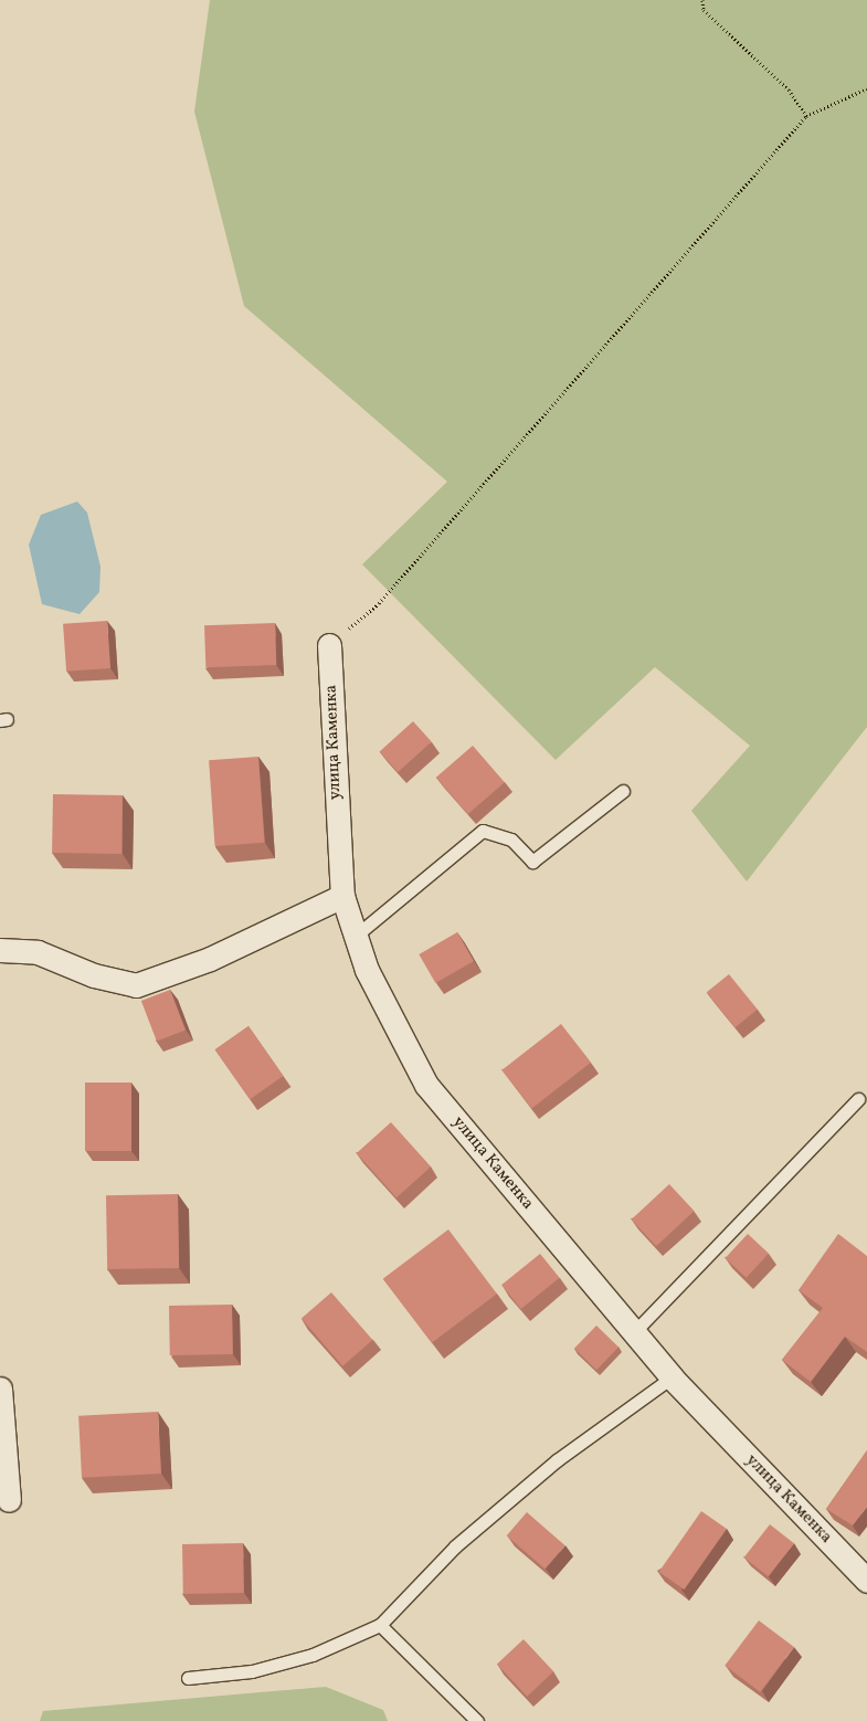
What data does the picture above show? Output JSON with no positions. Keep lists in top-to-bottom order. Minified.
{"streets":{"street":["улица Каменка"]}}
